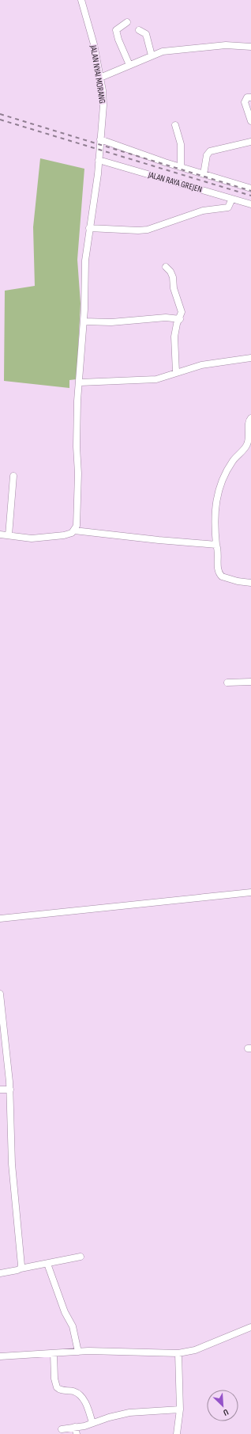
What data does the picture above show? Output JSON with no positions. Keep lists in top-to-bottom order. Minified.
{"streets":{"street":["JALAN NYAI MORANG","JALAN RAYA GREJEN"]},"crossings":[["JALAN NYAI MORANG","JALAN RAYA GREJEN"]],"north":"bottom right"}
